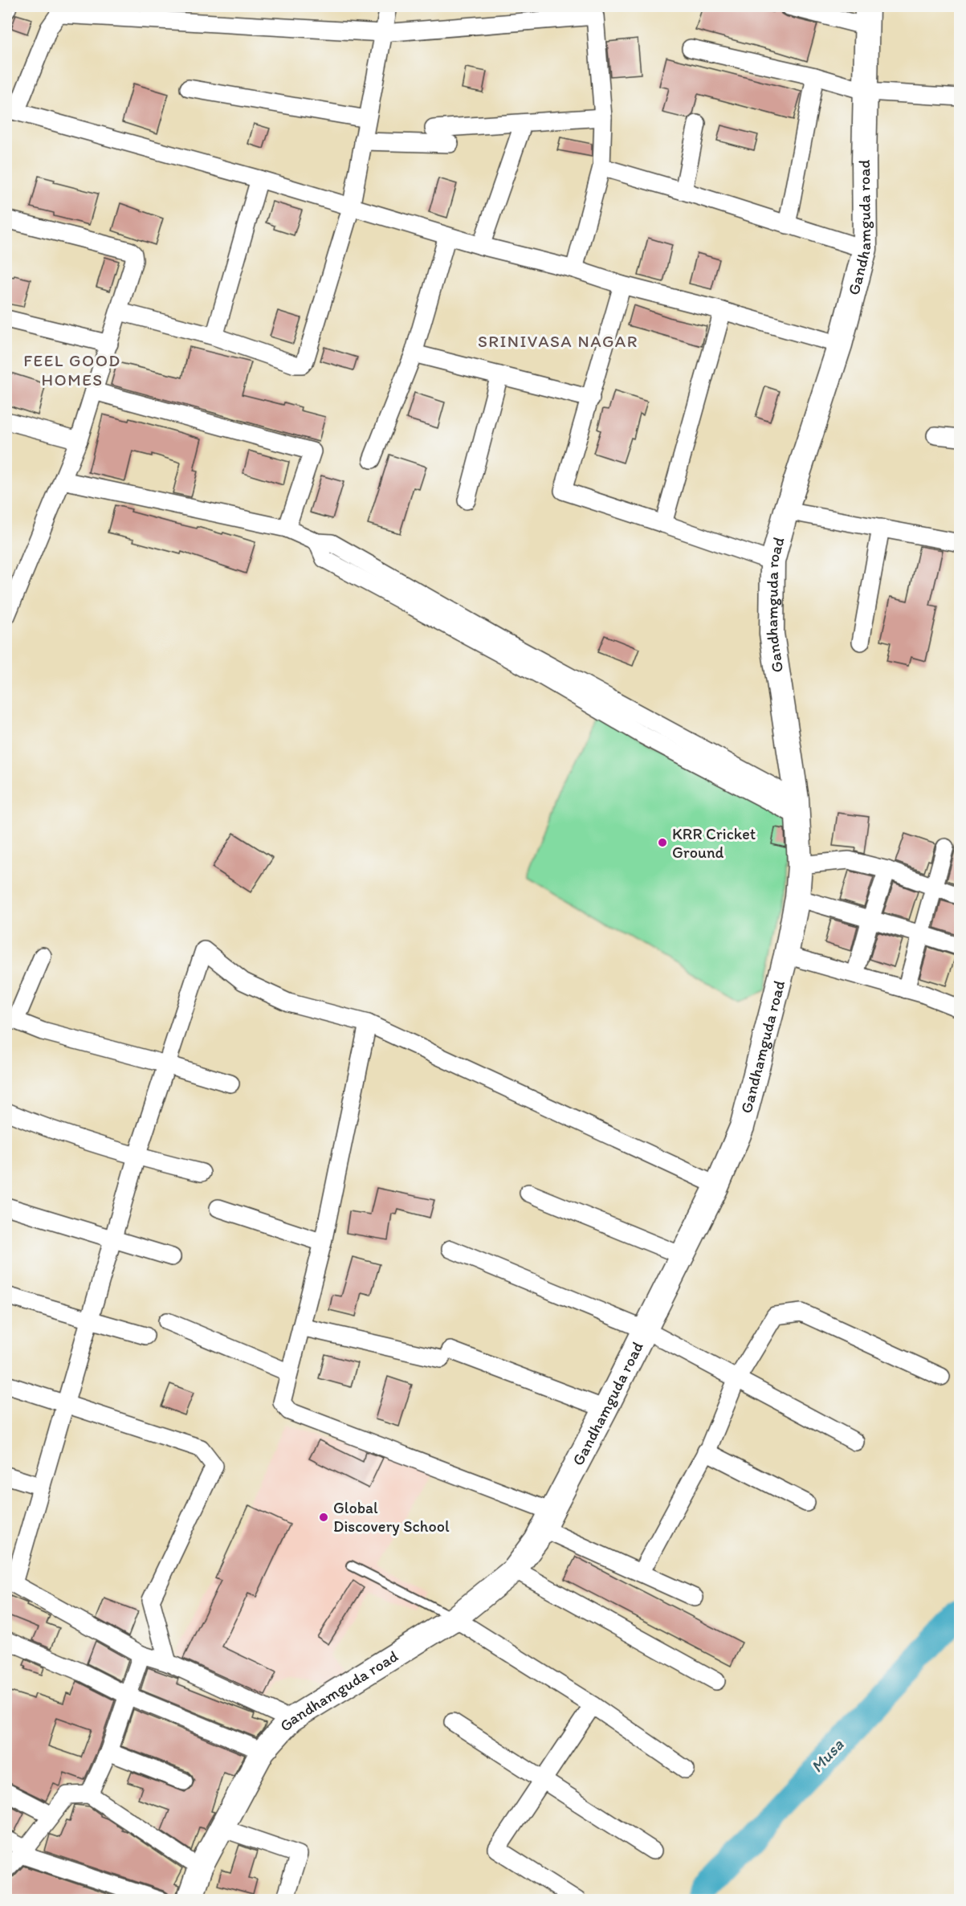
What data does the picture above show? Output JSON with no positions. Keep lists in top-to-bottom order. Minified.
{"streets":{"street":["Gandhamguda road"]},"districts":["SRINIVASA NAGAR","FEEL GOOD HOMES"],"water":["Musa"],"places":["KRR Cricket Ground","Global Discovery School"]}
